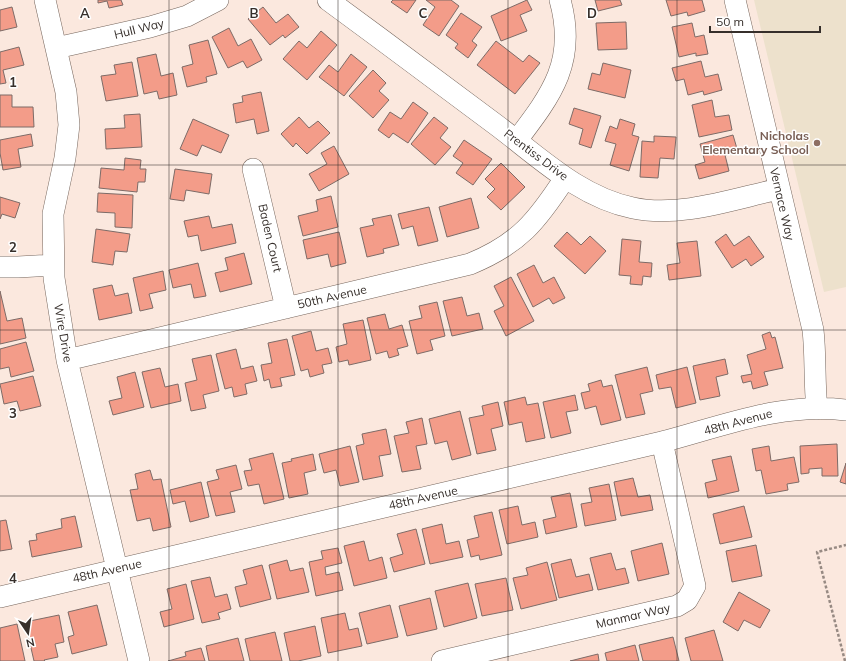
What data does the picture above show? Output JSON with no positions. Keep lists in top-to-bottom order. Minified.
{"streets":{"street":["Hull Way","Prentiss Drive","Vernace Way","Baden Court","50th Avenue","Wire Drive","48th Avenue","Manmar Way"]},"crossings":[["Hull Way","Wire Drive"],["Prentiss Drive","Vernace Way"],["Prentiss Drive","50th Avenue"],["Vernace Way","48th Avenue"],["Baden Court","50th Avenue"],["50th Avenue","Wire Drive"],["Wire Drive","48th Avenue"],["48th Avenue","Manmar Way"]],"places":["Nicholas Elementary School"],"scale_bar":"50 m","north":"bottom","grid":{"columns":["A","B","C","D"],"rows":["1","2","3","4"]}}
